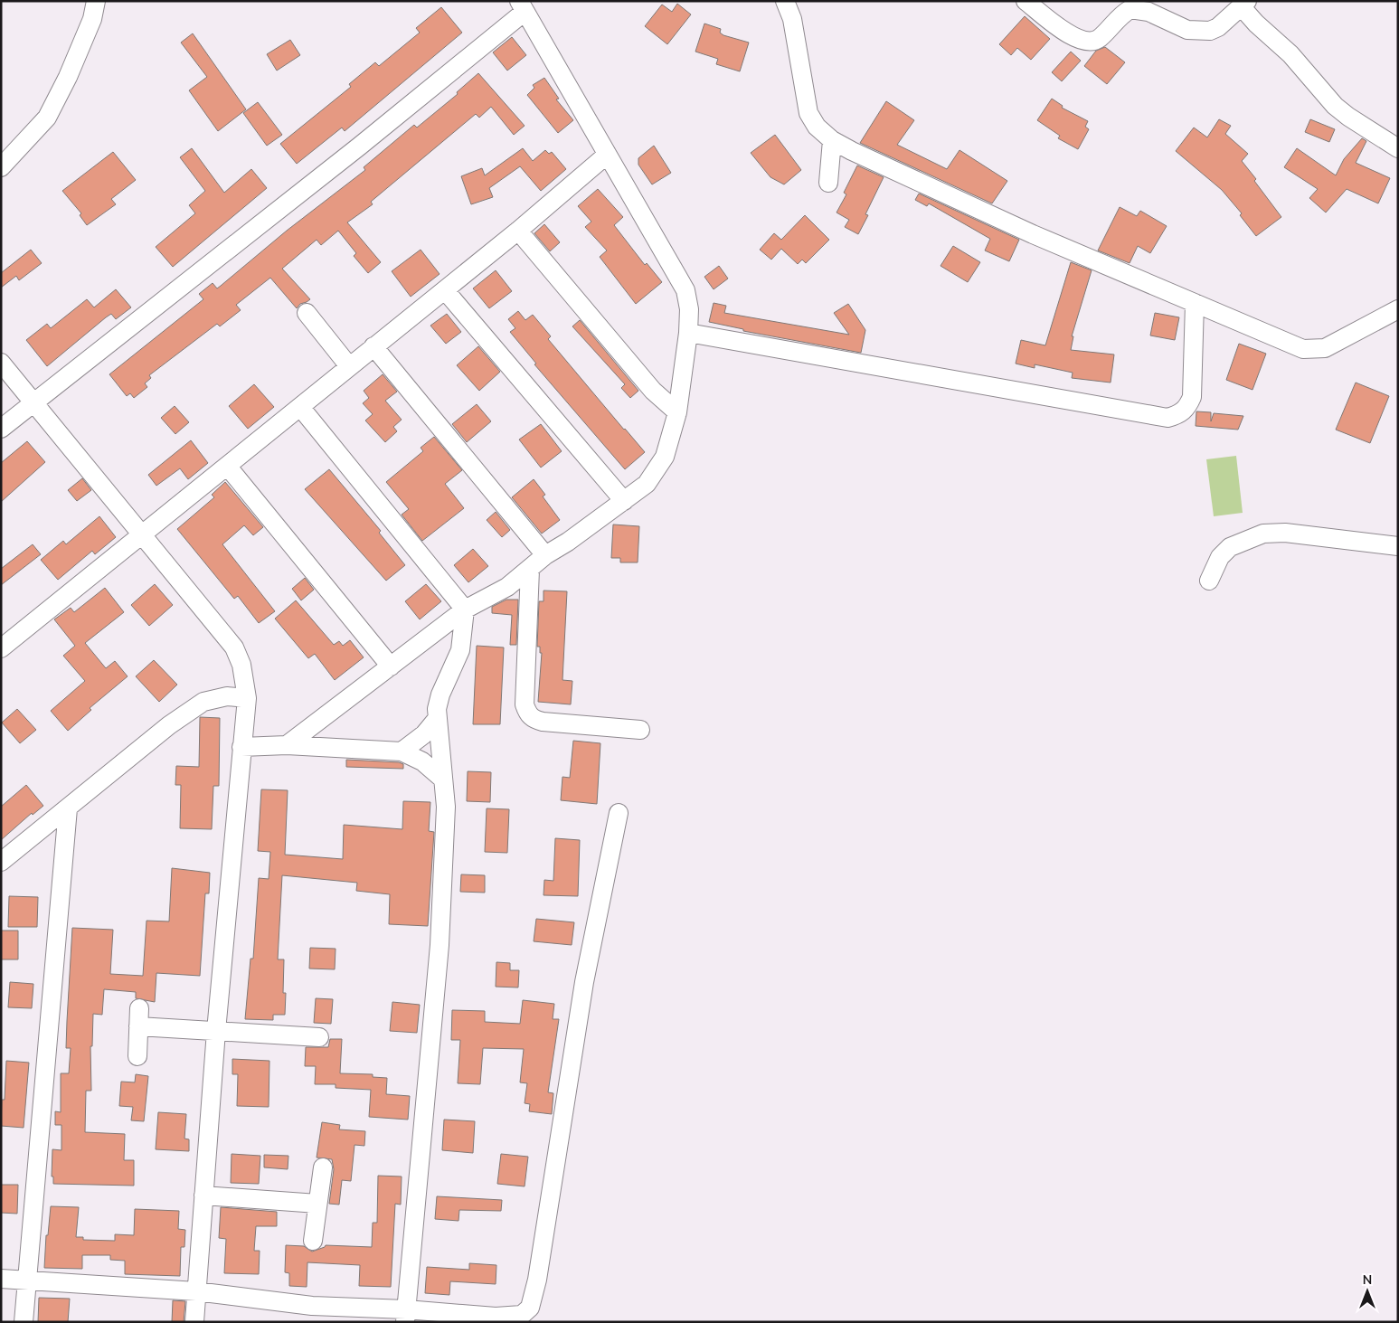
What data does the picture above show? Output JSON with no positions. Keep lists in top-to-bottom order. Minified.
{"north":"top"}
